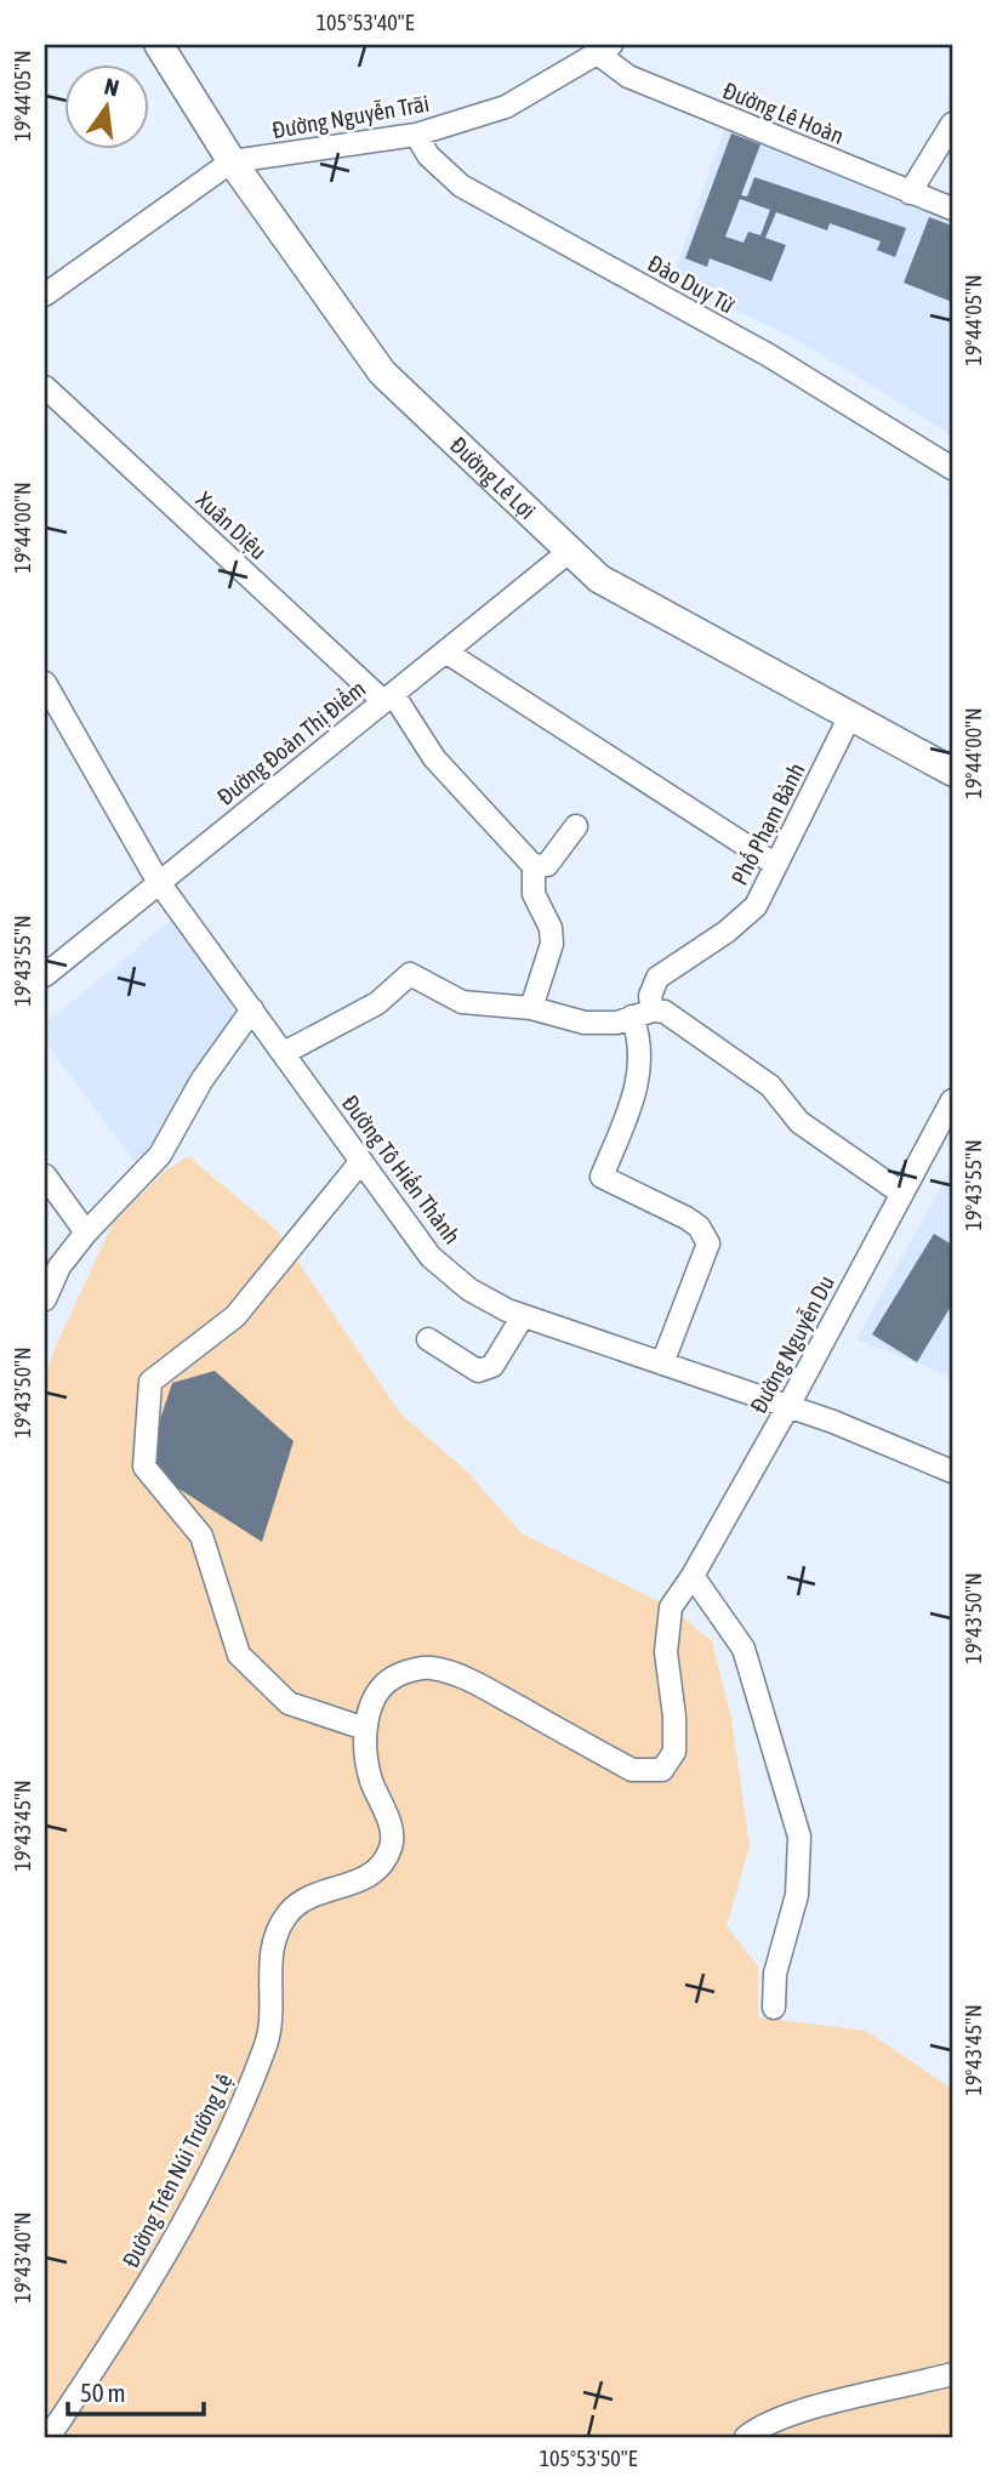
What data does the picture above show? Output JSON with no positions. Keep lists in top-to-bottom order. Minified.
{"streets":{"main road":["Đường Lê Lợi"],"street":["Đường Lê Hoàn","Đường Nguyễn Trãi","Đào Duy Từ","Xuân Diệu","Đường Đoàn Thị Điểm","Phố Phạm Bành","Đường Tô Hiến Thành","Đường Nguyễn Du","Đường Trên Núi Trường Lệ"]},"crossings":[["Đường Lê Hoàn","Đường Nguyễn Trãi"],["Đường Nguyễn Trãi","Đào Duy Từ"],["Đường Nguyễn Trãi","Đường Lê Lợi"],["Đường Lê Lợi","Đường Đoàn Thị Điểm"],["Đường Lê Lợi","Phố Phạm Bành"],["Xuân Diệu","Đường Đoàn Thị Điểm"],["Đường Đoàn Thị Điểm","Đường Tô Hiến Thành"],["Đường Tô Hiến Thành","Đường Nguyễn Du"],["Đường Nguyễn Du","Đường Trên Núi Trường Lệ"]],"scale_bar":"50 m","north":"top","coordinates":["105°53'40\"E","19°44'05\"N","19°44'00\"N","19°43'55\"N","19°43'50\"N","19°43'45\"N","19°43'40\"N","105°53'50\"E"]}
